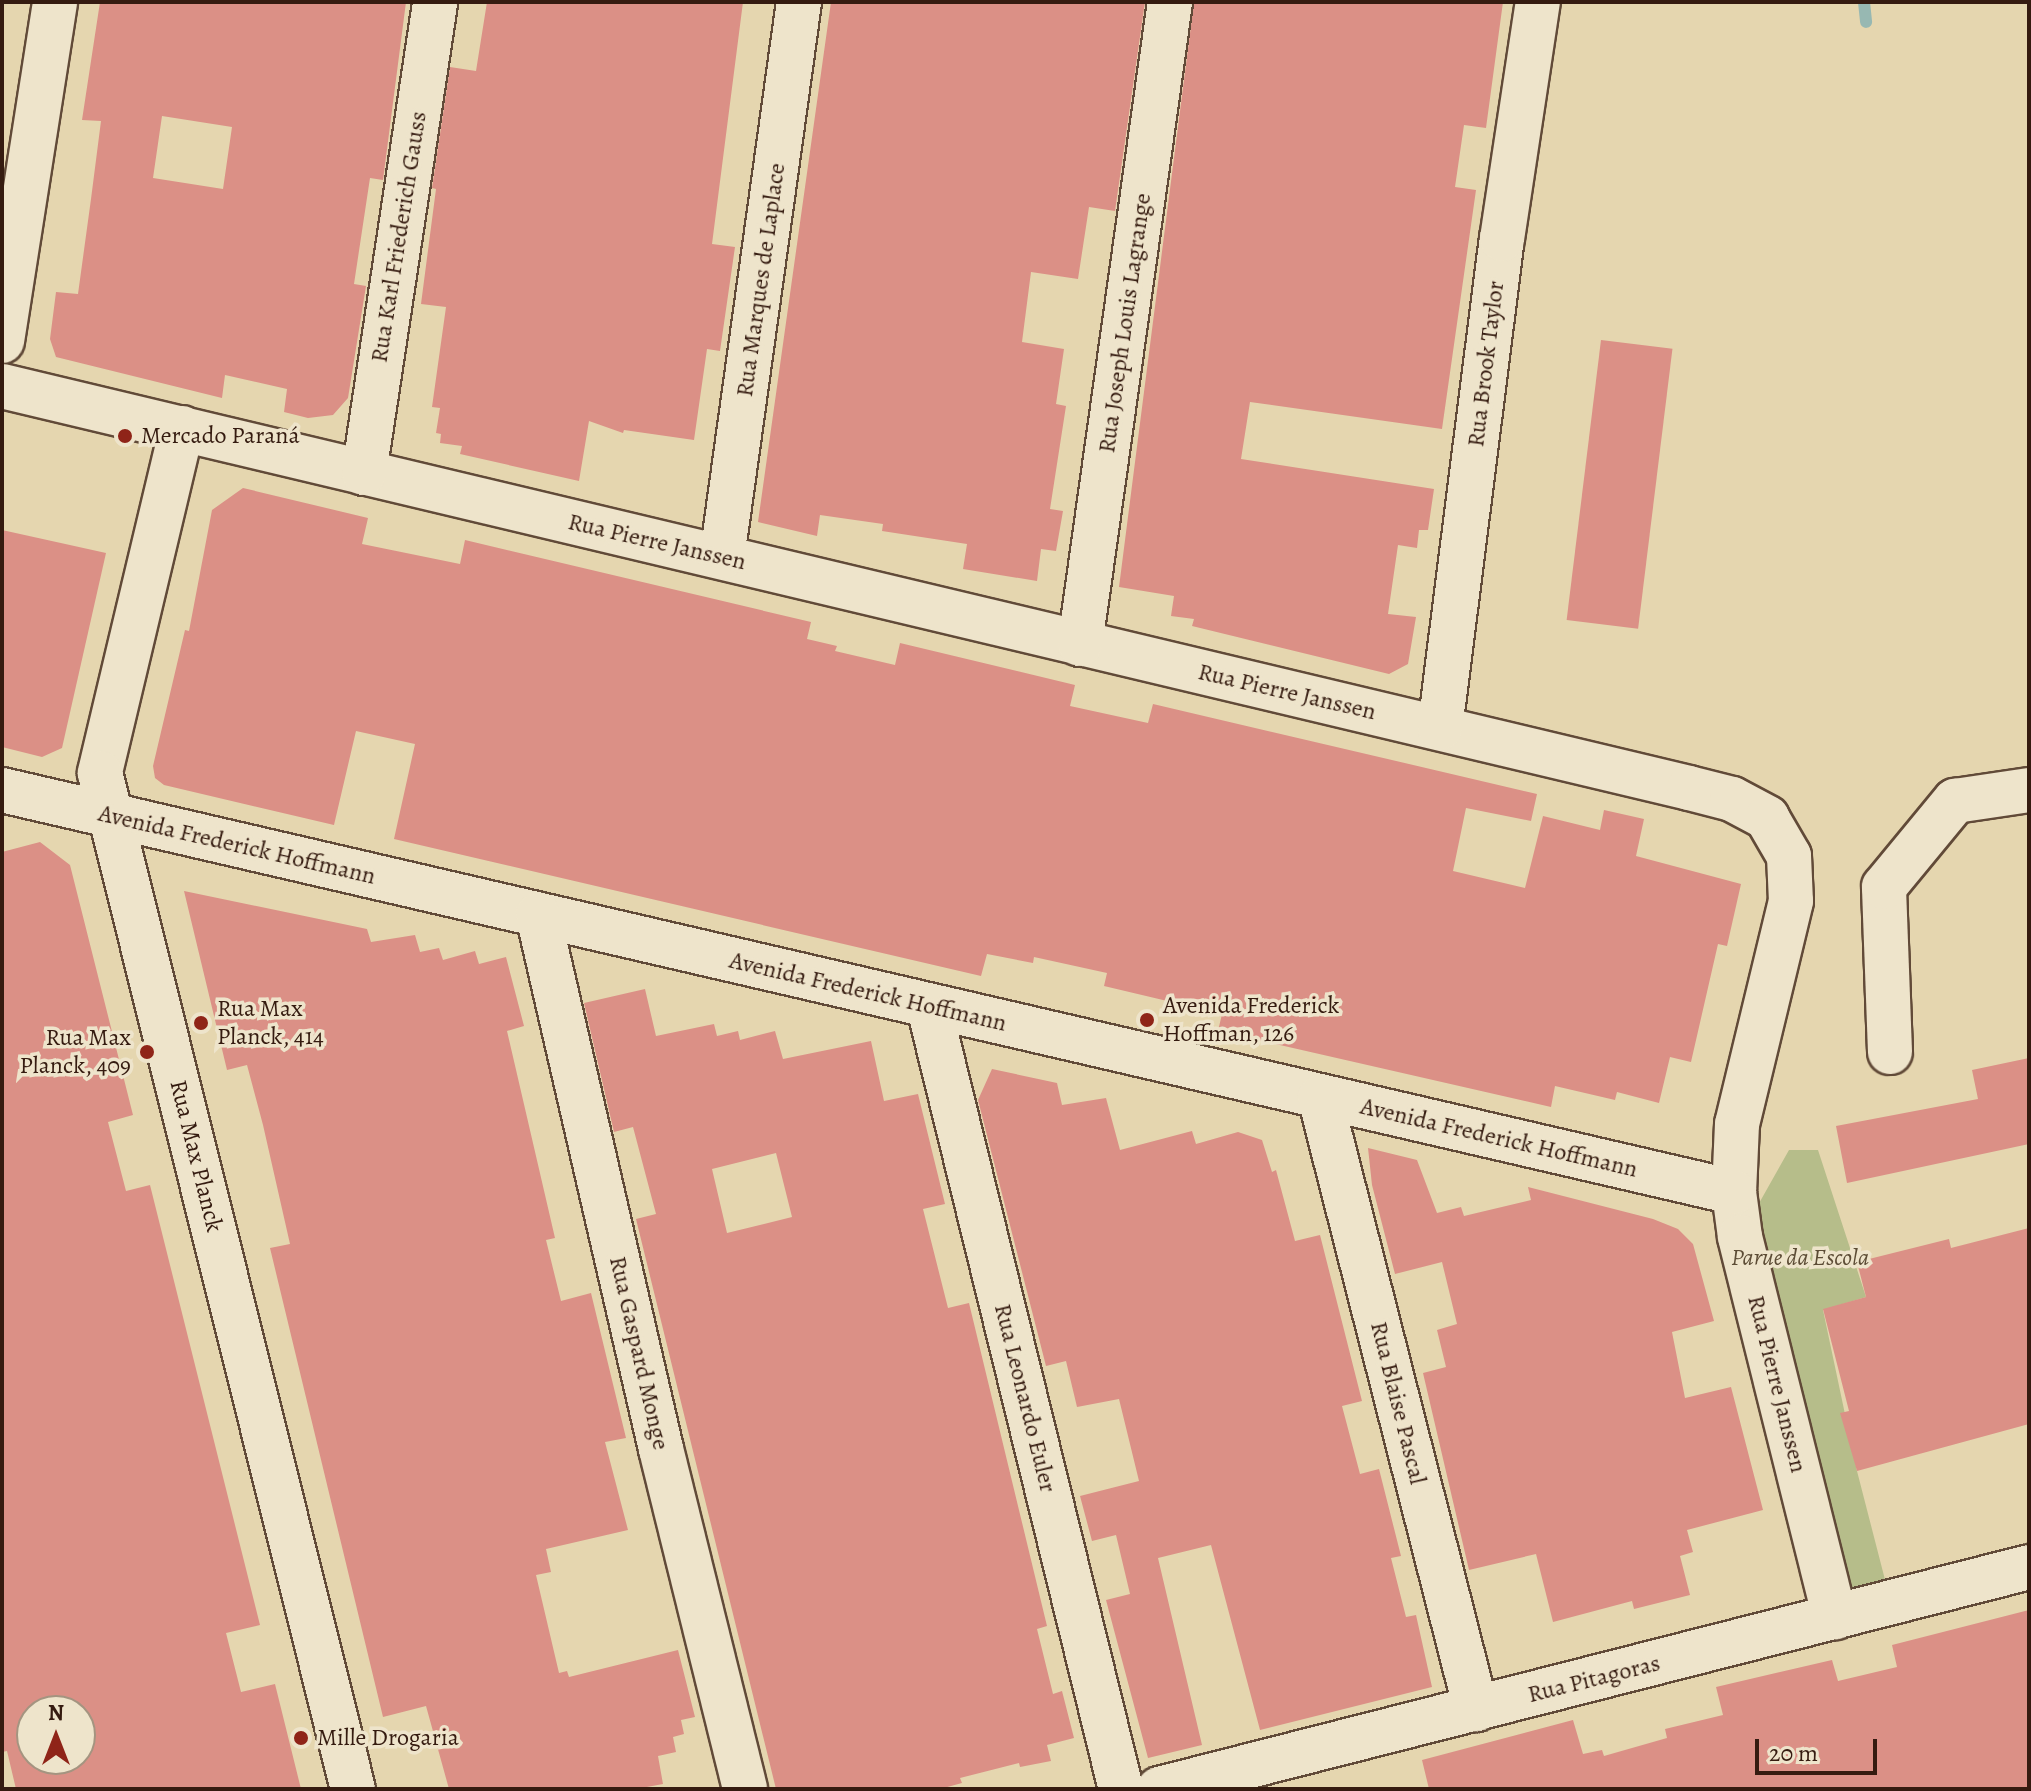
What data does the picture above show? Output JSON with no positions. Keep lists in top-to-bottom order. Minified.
{"streets":{"street":["Rua Karl Friederich Gauss","Rua Marques de Laplace","Rua Joseph Louis Lagrange","Rua Brook Taylor","Rua Pierre Janssen","Avenida Frederick Hoffmann","Rua Max Planck","Rua Gaspard Monge","Rua Leonardo Euler","Rua Blaise Pascal","Rua Pitagoras"]},"crossings":[["Rua Karl Friederich Gauss","Rua Pierre Janssen"],["Rua Marques de Laplace","Rua Pierre Janssen"],["Rua Joseph Louis Lagrange","Rua Pierre Janssen"],["Rua Brook Taylor","Rua Pierre Janssen"],["Rua Pierre Janssen","Avenida Frederick Hoffmann"],["Rua Pierre Janssen","Rua Max Planck"],["Rua Pierre Janssen","Rua Pitagoras"],["Avenida Frederick Hoffmann","Rua Max Planck"],["Avenida Frederick Hoffmann","Rua Gaspard Monge"],["Avenida Frederick Hoffmann","Rua Leonardo Euler"],["Avenida Frederick Hoffmann","Rua Blaise Pascal"],["Rua Blaise Pascal","Rua Pitagoras"]],"parks":["Parue da Escola"],"places":["Mercado Paraná","Avenida Frederick Hoffman, 126","Rua Max Planck, 414","Rua Max Planck, 409","Mille Drogaria"],"scale_bar":"20 m","north":"top"}
